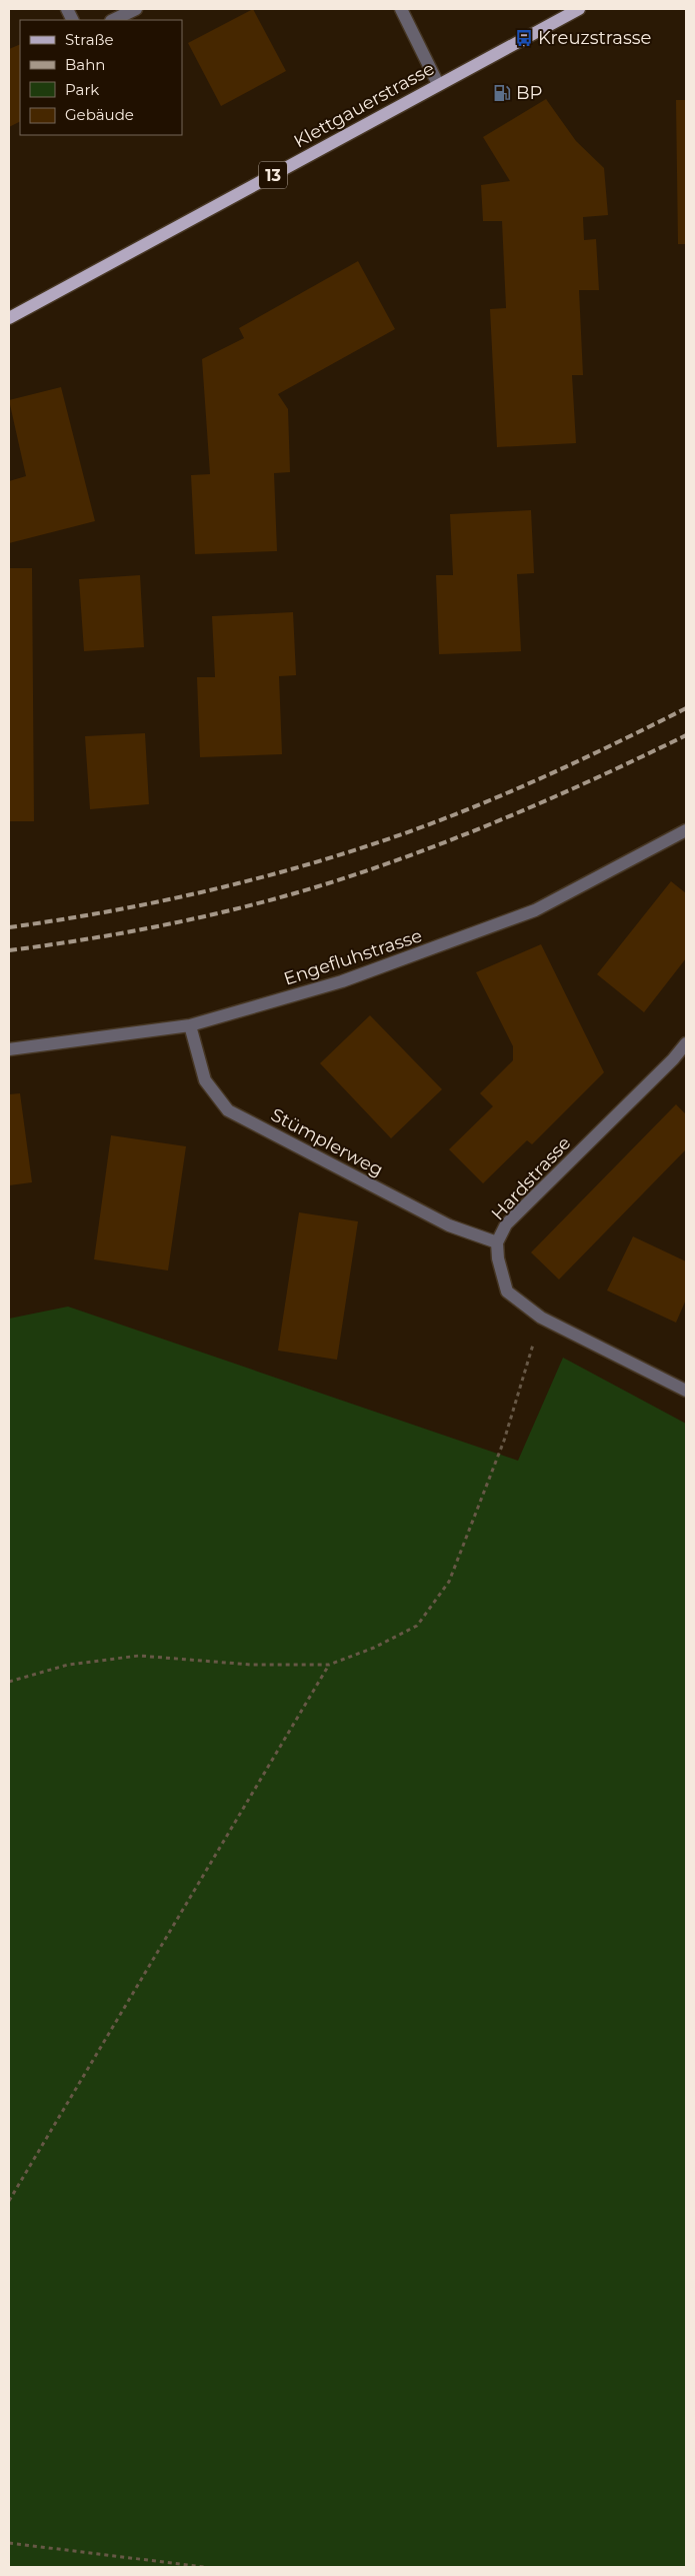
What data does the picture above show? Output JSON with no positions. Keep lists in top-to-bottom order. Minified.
{"streets":{"main road":["Klettgauerstrasse","13"],"street":["Engefluhstrasse","Stümplerweg","Hardstrasse"]},"crossings":[["Engefluhstrasse","Stümplerweg"],["Stümplerweg","Hardstrasse"]],"places":{"bus stop":["Kreuzstrasse"],"fuel station":["BP"]},"legend":["Straße","Bahn","Park","Gebäude"]}
